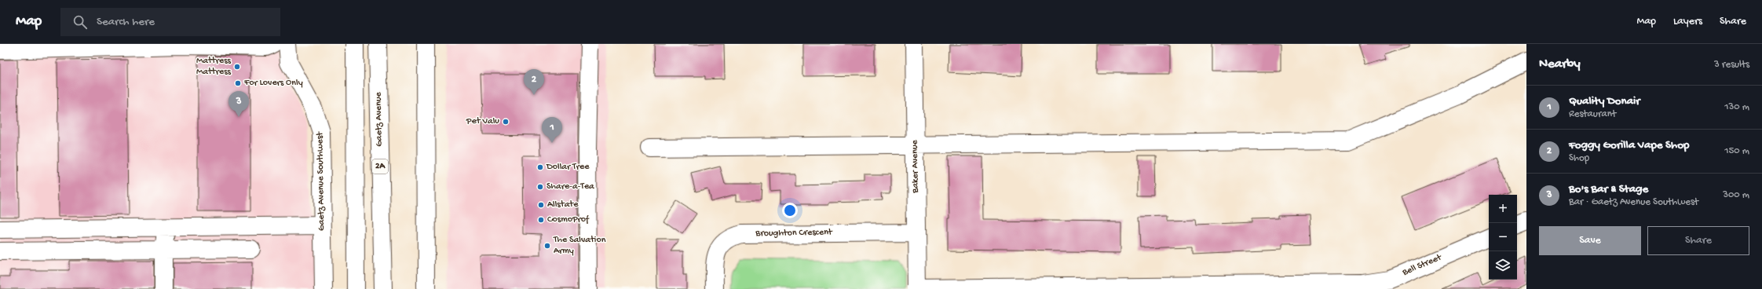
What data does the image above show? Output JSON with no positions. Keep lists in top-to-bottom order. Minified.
{"streets":{"street":["Gaetz Avenue","2A","Baker Avenue","Gaetz Avenue Southwest","Broughton Crescent","Bell Street"]},"crossings":[["Baker Avenue","Broughton Crescent"],["Baker Avenue","Bell Street"]],"places":["Mattress Mattress","For Lovers Only","Pet Valu","Dollar Tree","Share-a-Tea","Allstate","CosmoProf","The Salvation Army"],"page":{"header":"Map","search":"Search here","nav":["Map","Layers","Share"],"heading":["Nearby","3 results"],"pins":["2","3","1"],"list":[{"mark":"1","name":"Quality Donair","note":"Restaurant","value":"130 m"},{"mark":"2","name":"Foggy Gorilla Vape Shop","note":"Shop","value":"150 m"},{"mark":"3","name":"Bo's Bar & Stage","note":"Bar · Gaetz Avenue Southwest","value":"300 m"}],"map_buttons":["+","−"],"buttons":["Save","Share"]}}
